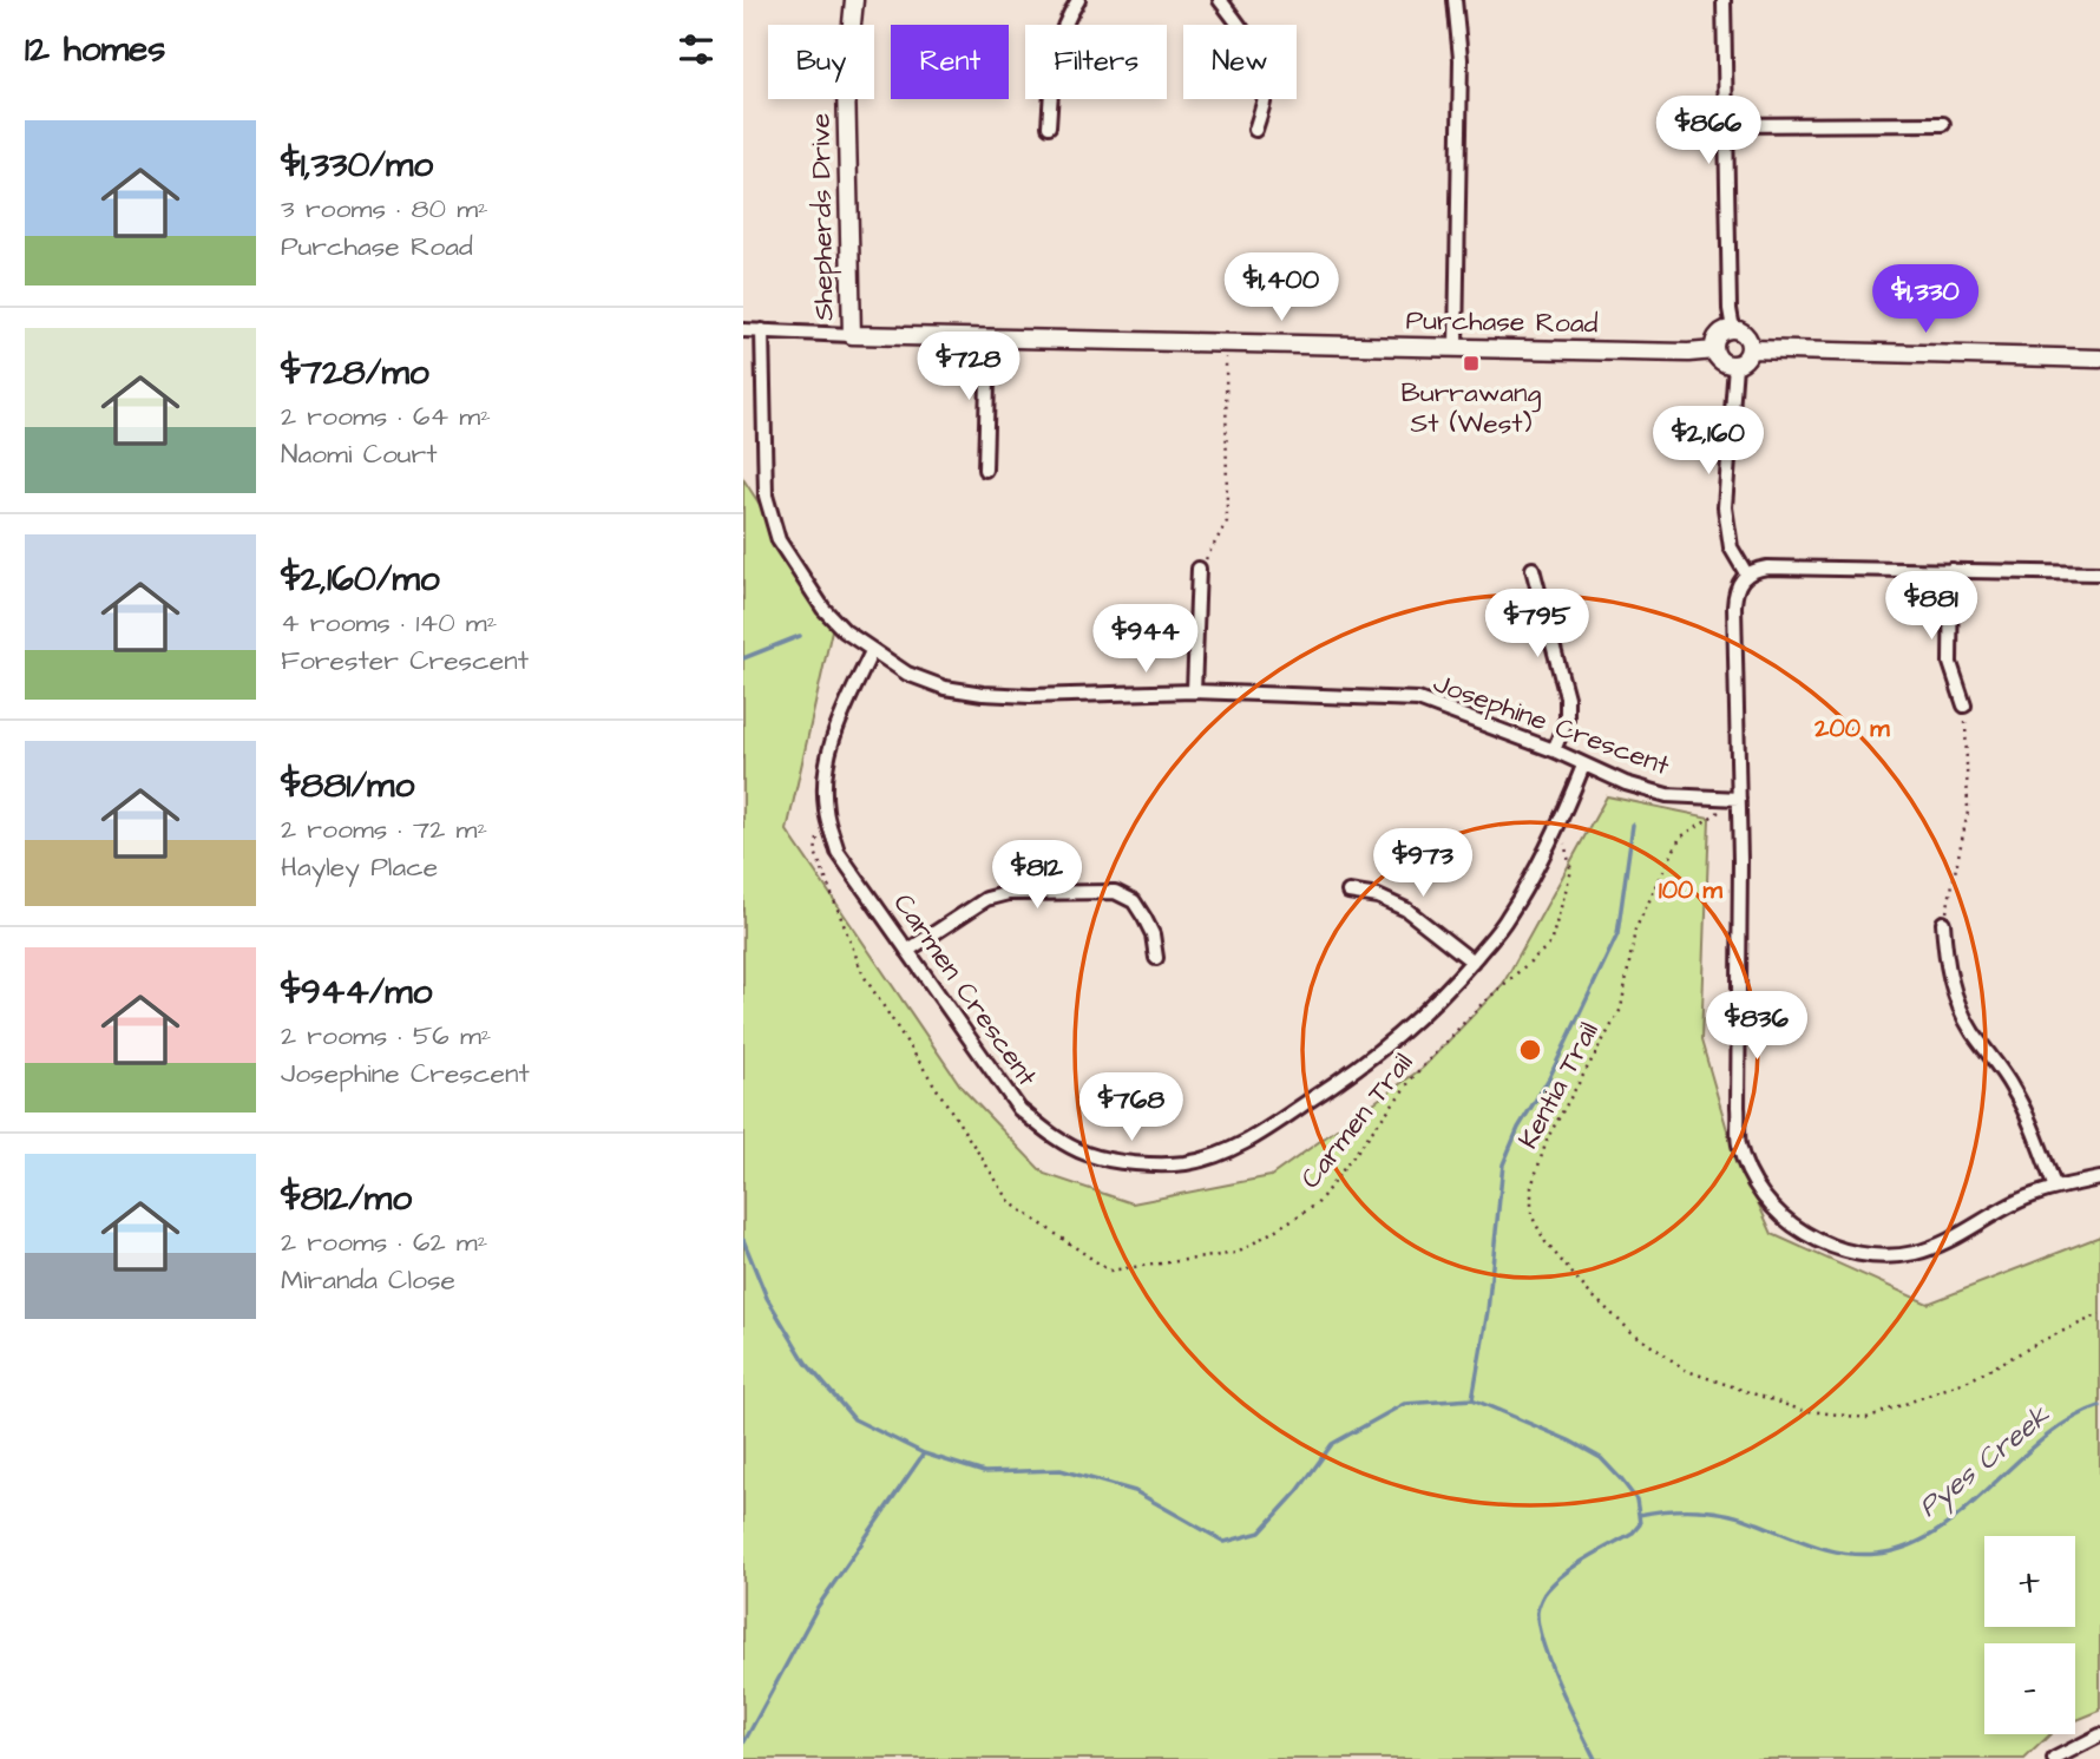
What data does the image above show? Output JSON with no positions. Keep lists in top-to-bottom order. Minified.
{"streets":{"main road":["Shepherds Drive","Purchase Road"],"street":["Josephine Crescent","Carmen Crescent"],"path":["Kentia Trail","Carmen Trail"]},"crossings":[["Shepherds Drive","Purchase Road"],["Purchase Road","Josephine Crescent"],["Josephine Crescent","Carmen Crescent"],["Josephine Crescent","Kentia Trail"],["Carmen Crescent","Carmen Trail"]],"water":["Pyes Creek"],"places":{"transit":["Burrawang St (West)"]},"page":{"heading":"12 homes","chip":["Buy","Rent","Filters","New"],"price":["$866","$1,400","$1,330","$728","$2,160","$881","$795","$944","$973","$812","$836","$768"],"list":[{"name":"$1,330/mo","note":"3 rooms · 80 m² · Purchase Road"},{"name":"$728/mo","note":"2 rooms · 64 m² · Naomi Court"},{"name":"$2,160/mo","note":"4 rooms · 140 m² · Forester Crescent"},{"name":"$881/mo","note":"2 rooms · 72 m² · Hayley Place"},{"name":"$944/mo","note":"2 rooms · 56 m² · Josephine Crescent"},{"name":"$812/mo","note":"2 rooms · 62 m² · Miranda Close"}],"map_buttons":["+","−"]},"rings":["200 m","100 m"]}
